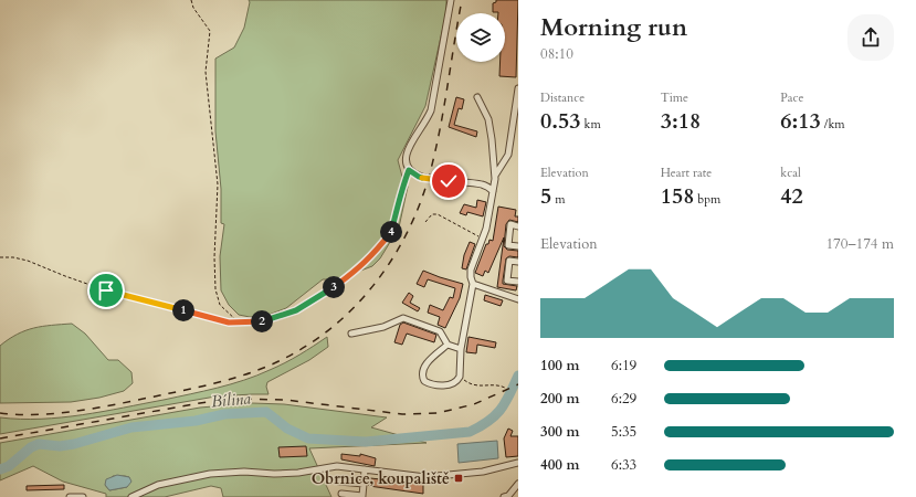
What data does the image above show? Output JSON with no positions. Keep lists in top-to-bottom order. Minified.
{"water":["Bílina"],"places":{"transit":["Obrnice, koupaliště"]},"page":{"heading":["Morning run","08:10"],"stats":[["Distance","0.53 km"],["Time","3:18"],["Pace","6:13 /km"],["Elevation","5 m"],["Heart rate","158 bpm"],["kcal","42"]],"pins":["4","3","1","2"],"chart":["Elevation","170–174 m"],"list":[{"name":"100 m","note":"6:19"},{"name":"200 m","note":"6:29"},{"name":"300 m","note":"5:35"},{"name":"400 m","note":"6:33"}]}}
